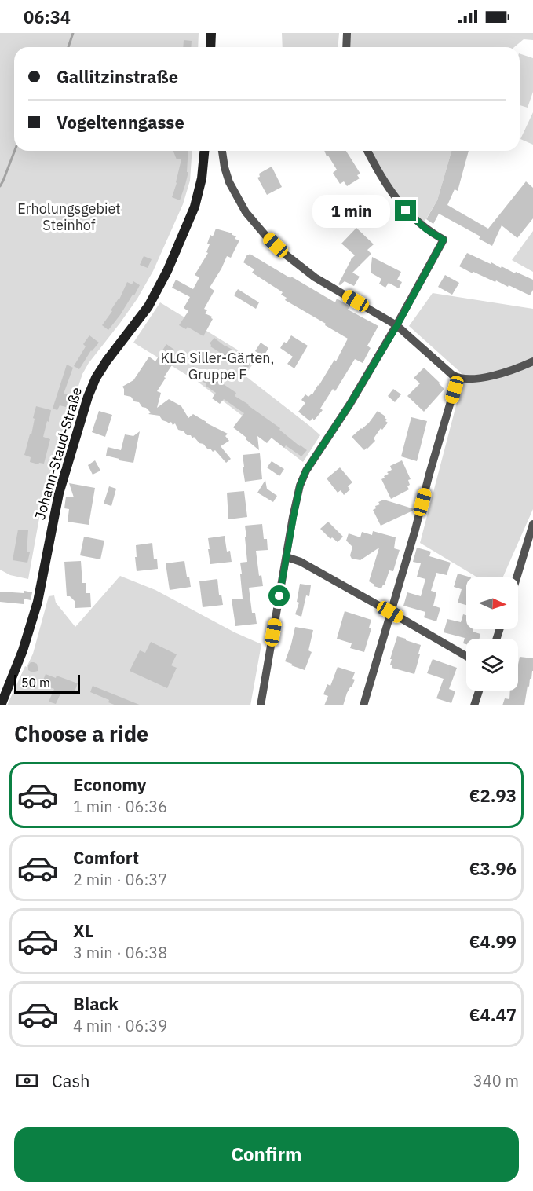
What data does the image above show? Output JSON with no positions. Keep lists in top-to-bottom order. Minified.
{"streets":{"street":["Johann-Staud-Straße"]},"parks":["Erholungsgebiet Steinhof","KLG Siller-Gärten, Gruppe F"],"scale_bar":"50 m","north":"right","page":{"status":"06:34","banner":["Gallitzinstraße","Vogeltenngasse"],"bubble":"1 min","scale":"50 m","heading":"Choose a ride","list":[{"name":"Economy","note":"1 min · 06:36","value":"€2.93"},{"name":"Comfort","note":"2 min · 06:37","value":"€3.96"},{"name":"XL","note":"3 min · 06:38","value":"€4.99"},{"name":"Black","note":"4 min · 06:39","value":"€4.47"}],"pay":["Cash","340 m"],"buttons":"Confirm"}}
